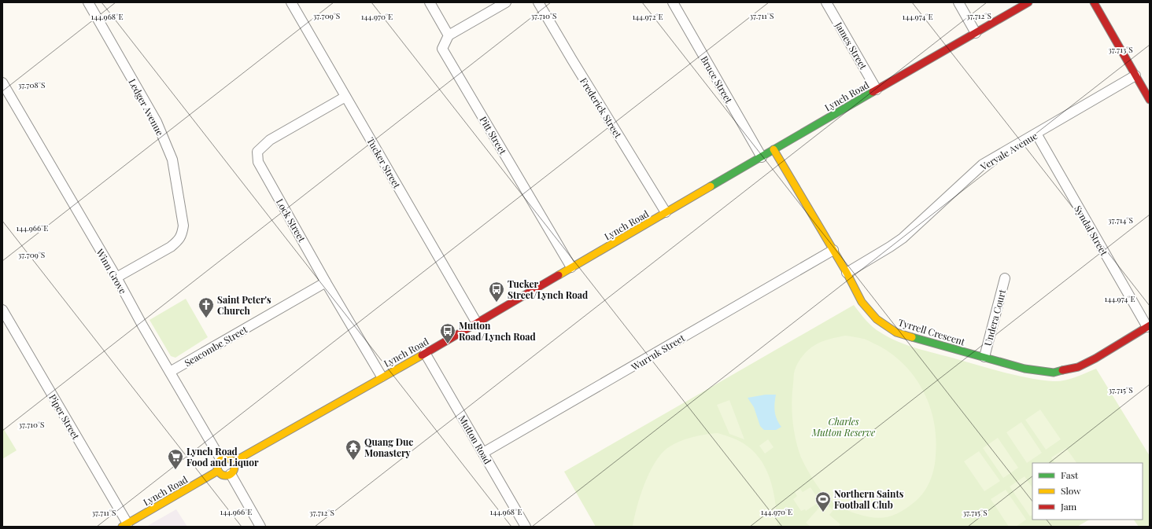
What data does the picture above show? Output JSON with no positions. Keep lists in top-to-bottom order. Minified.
{"streets":{"street":["James Street","Bruce Street","Lynch Road","Ledger Avenue","Frederick Street","Pitt Street","Vervale Avenue","Tucker Street","Lock Street","Syndal Street","Winn Grove","Undera Court","Tyrrell Crescent","Seacombe Street","Wurruk Street","Piper Street","Mutton Road"]},"crossings":[["James Street","Lynch Road"],["Bruce Street","Lynch Road"],["Lynch Road","Frederick Street"],["Lynch Road","Pitt Street"],["Lynch Road","Tucker Street"],["Lynch Road","Lock Street"],["Lynch Road","Winn Grove"],["Lynch Road","Tyrrell Crescent"],["Lynch Road","Piper Street"],["Lynch Road","Mutton Road"],["Ledger Avenue","Winn Grove"],["Vervale Avenue","Syndal Street"],["Vervale Avenue","Tyrrell Crescent"],["Tucker Street","Lock Street"],["Lock Street","Seacombe Street"],["Syndal Street","Tyrrell Crescent"],["Winn Grove","Seacombe Street"],["Undera Court","Tyrrell Crescent"],["Tyrrell Crescent","Wurruk Street"],["Wurruk Street","Mutton Road"]],"parks":["Charles Mutton Reserve"],"places":{"bus stop":["Tucker Street/Lynch Road","Mutton Road/Lynch Road"],"church":["Saint Peter's Church"],"temple":["Quang Duc Monastery"],"supermarket":["Lynch Road Food and Liquor"],"sports":["Northern Saints Football Club"]},"legend":["Fast","Slow","Jam"],"coordinates":["37.709°S","37.710°S","37.711°S","37.712°S","144.968°E","144.970°E","144.972°E","144.974°E","37.713°S","37.708°S","37.714°S","144.966°E","37.715°S"]}
